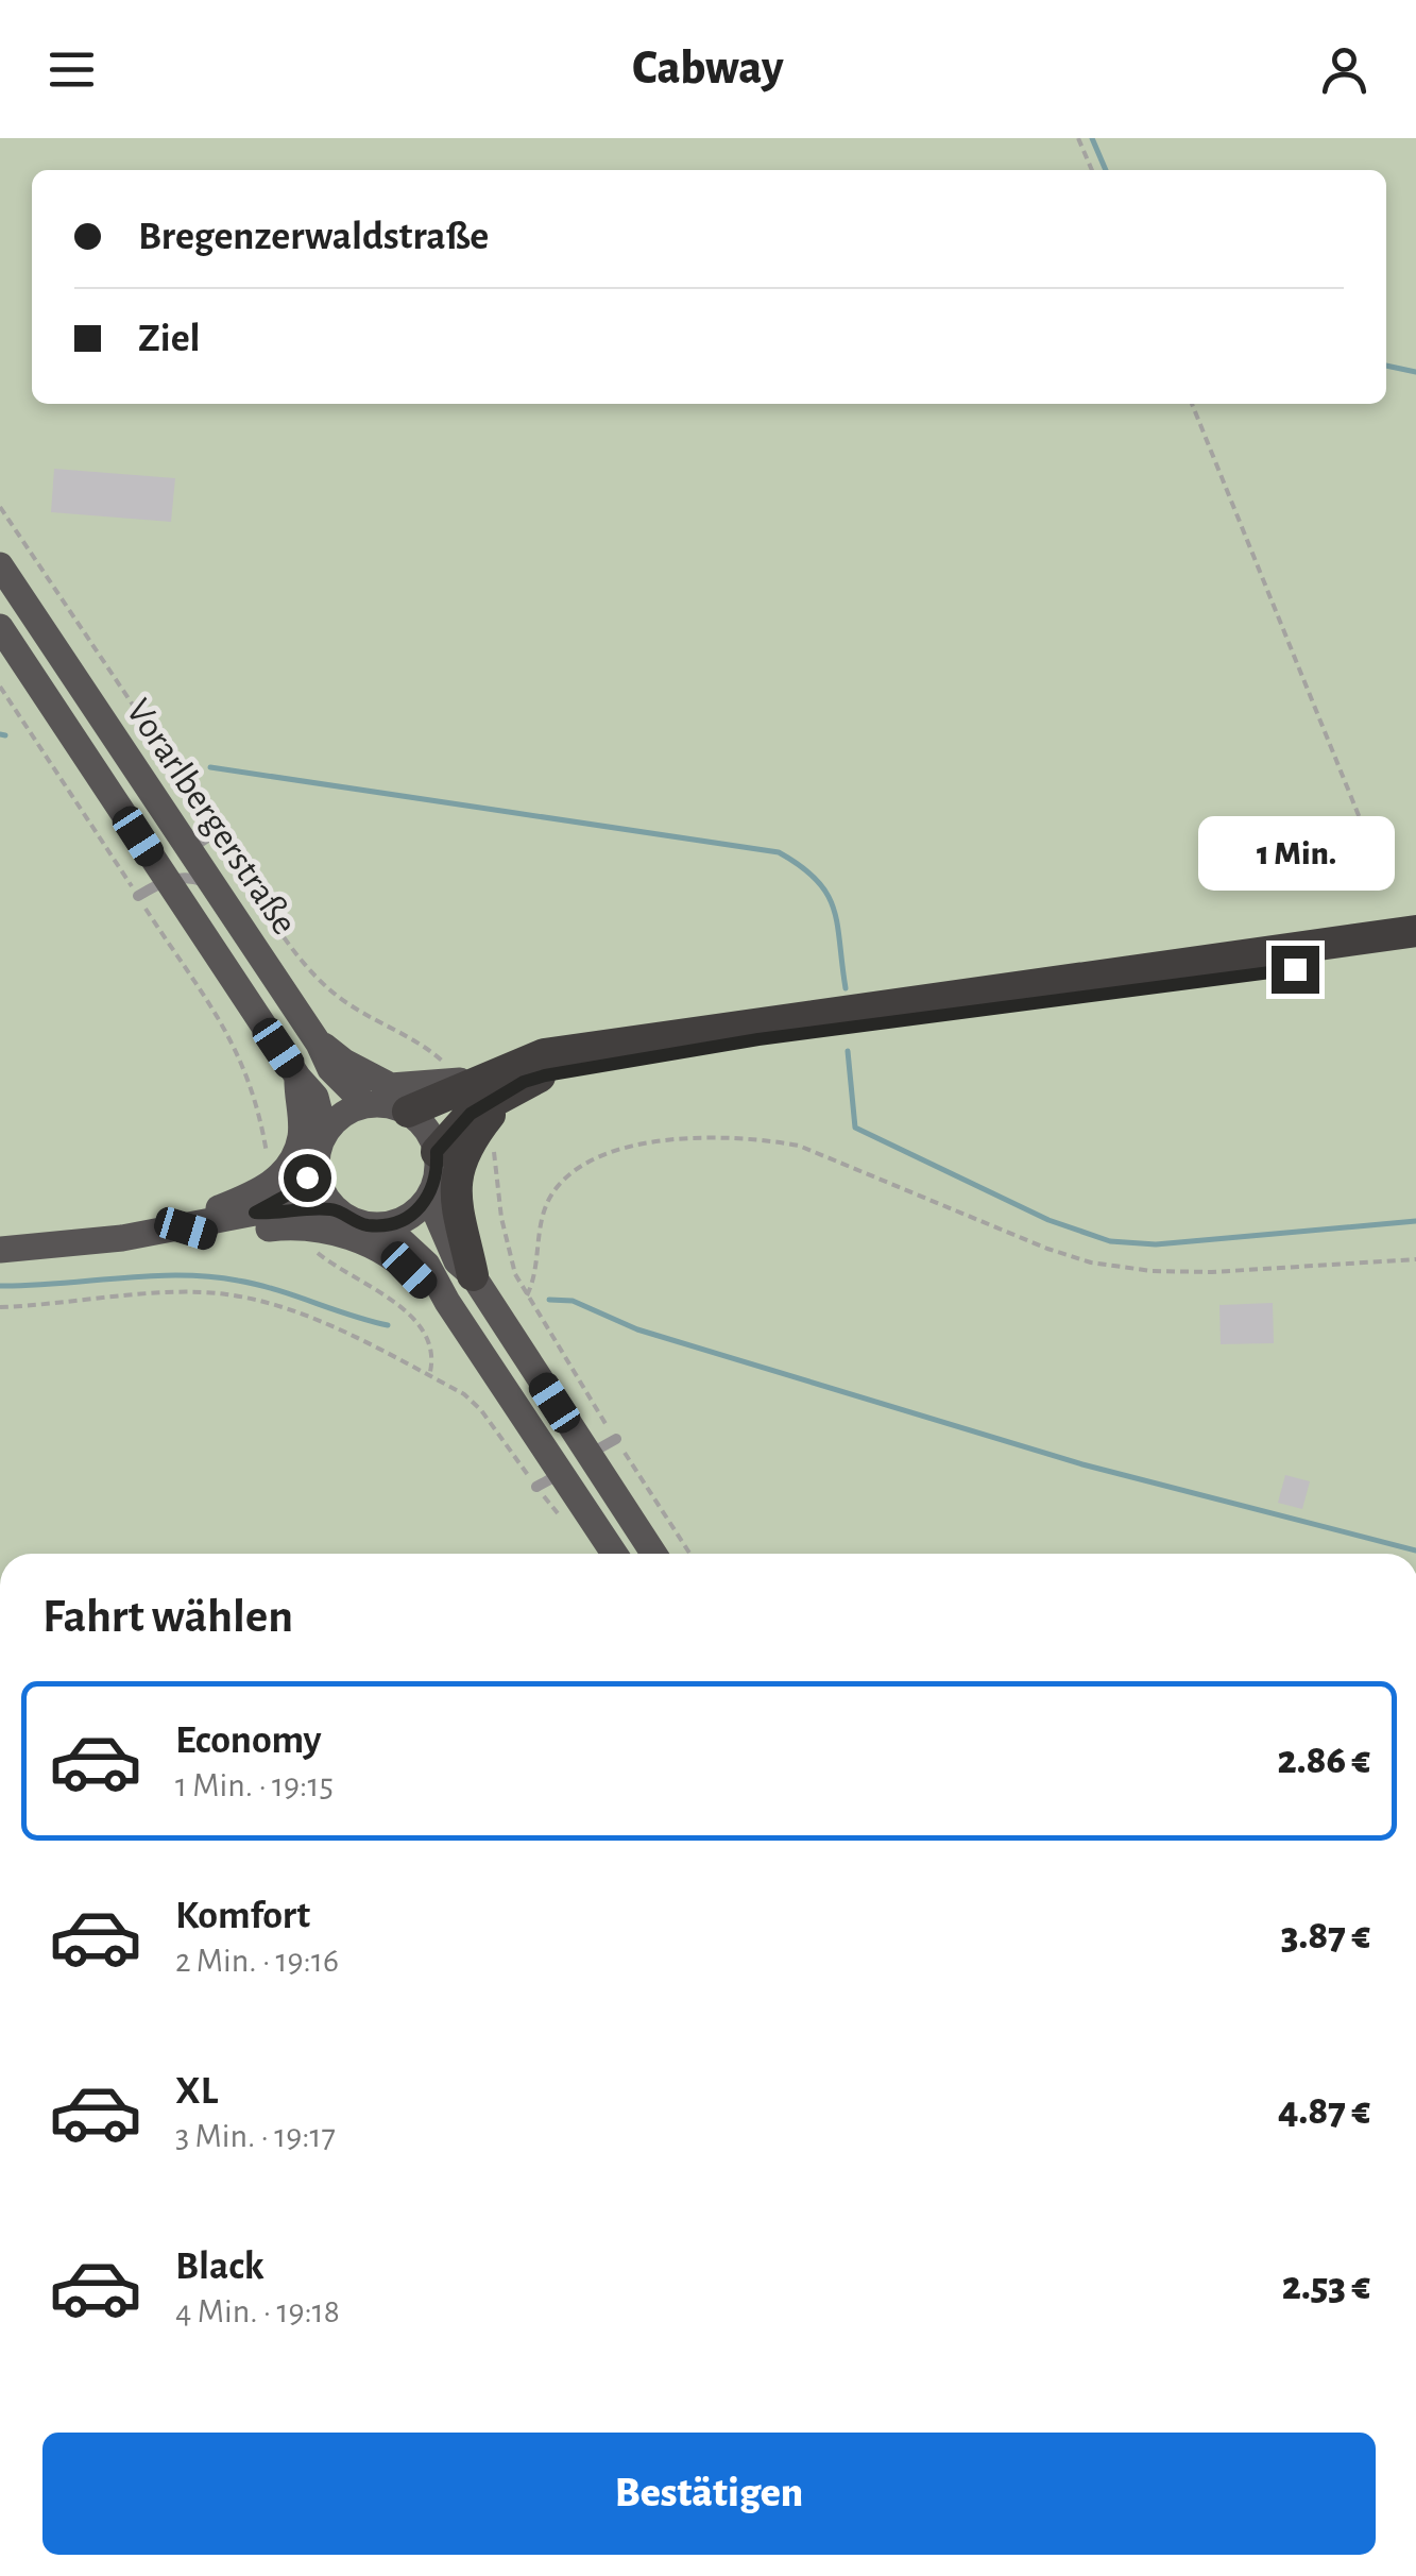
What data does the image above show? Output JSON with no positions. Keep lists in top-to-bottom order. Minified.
{"streets":{"main road":["Vorarlbergerstraße"]},"page":{"header":"Cabway","banner":["Bregenzerwaldstraße","Ziel"],"bubble":"1 Min.","heading":"Fahrt wählen","list":[{"name":"Economy","note":"1 Min. · 19:15","value":"2.86 €"},{"name":"Komfort","note":"2 Min. · 19:16","value":"3.87 €"},{"name":"XL","note":"3 Min. · 19:17","value":"4.87 €"},{"name":"Black","note":"4 Min. · 19:18","value":"2.53 €"}],"buttons":"Bestätigen"}}
